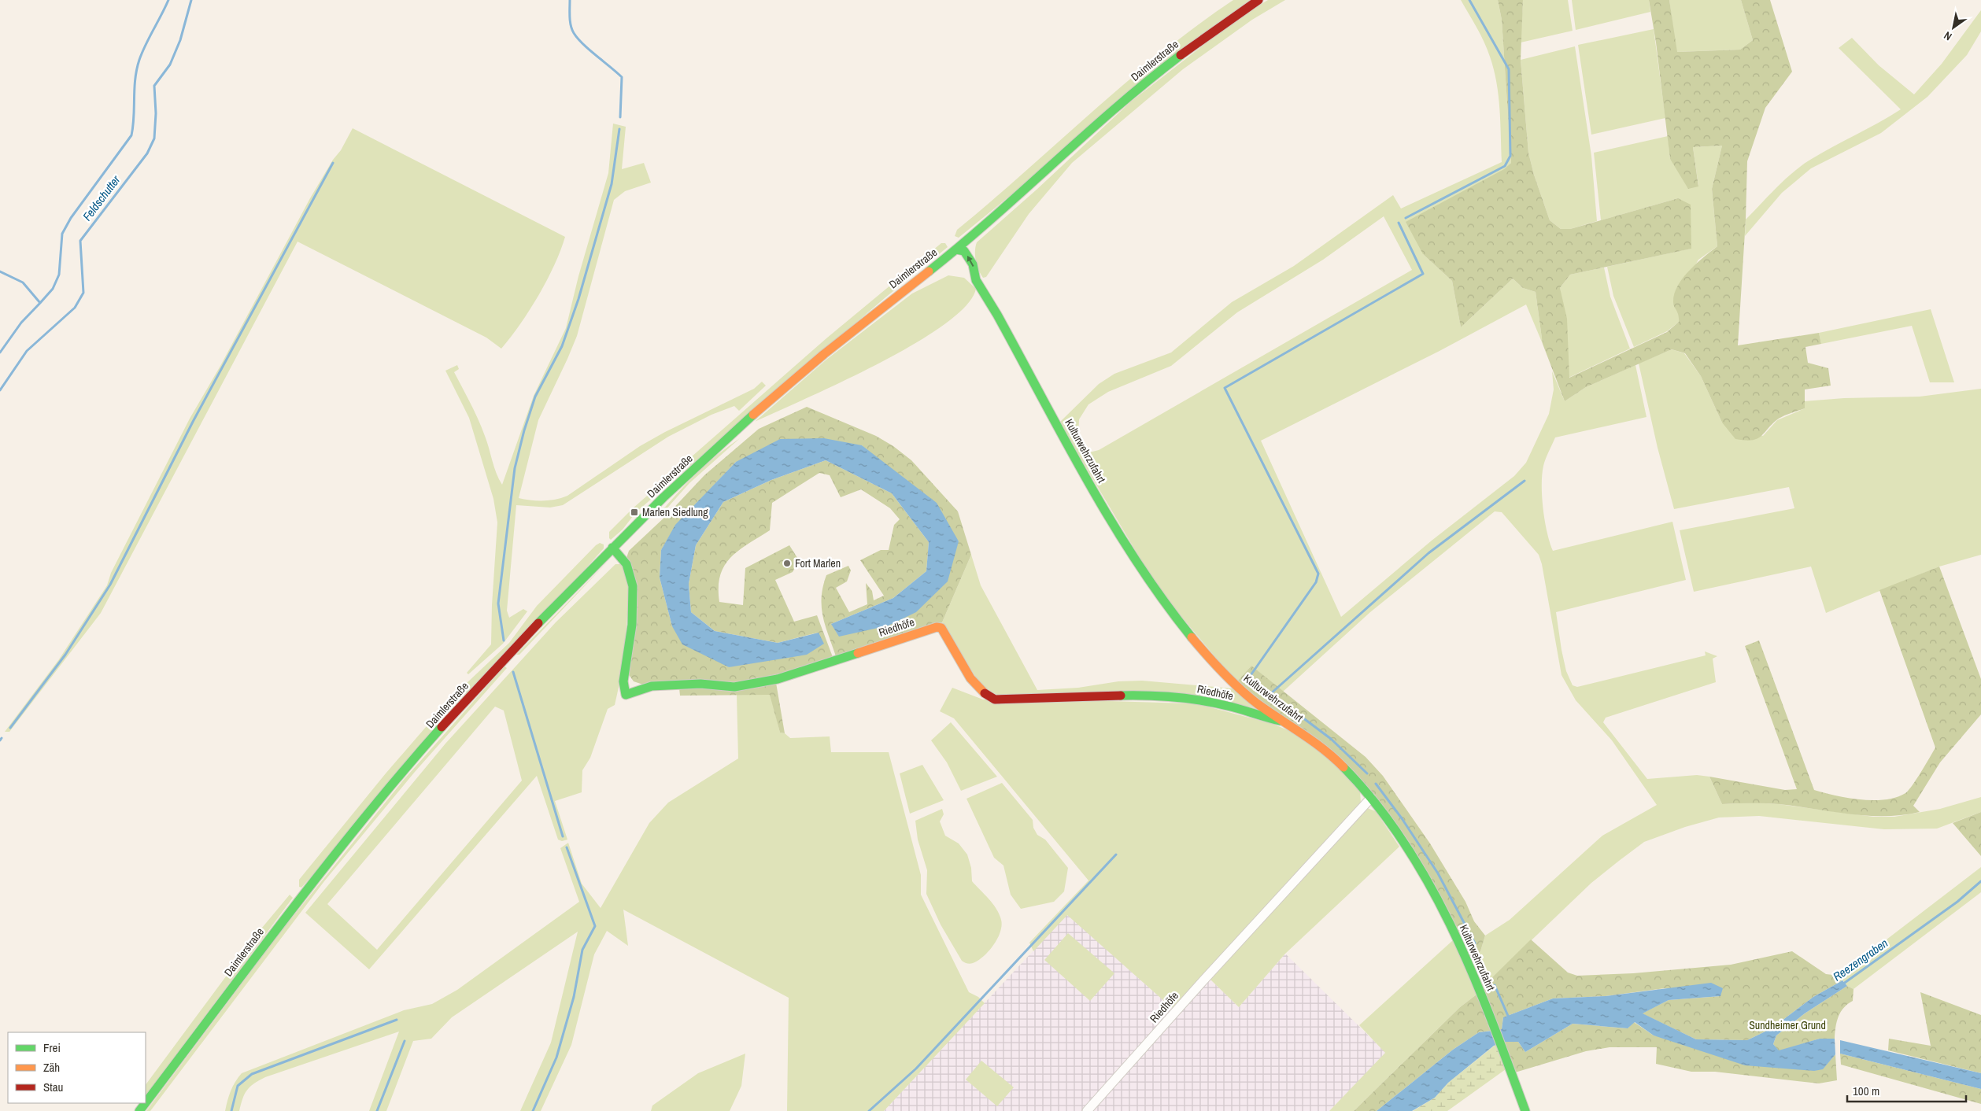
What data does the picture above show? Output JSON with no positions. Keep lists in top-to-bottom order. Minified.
{"streets":{"street":["Daimlerstraße","Kulturwehrzufahrt","Riedhöfe"]},"crossings":[["Daimlerstraße","Kulturwehrzufahrt"],["Daimlerstraße","Riedhöfe"],["Kulturwehrzufahrt","Riedhöfe"]],"one_way":["Kulturwehrzufahrt"],"water":["Feldschutter","Reezengraben"],"parks":["Sundheimer Grund"],"places":{"transit":["Marlen Siedlung"],"other":["Fort Marlen"]},"legend":["Frei","Zäh","Stau"],"scale_bar":"100 m","north":"bottom left"}
